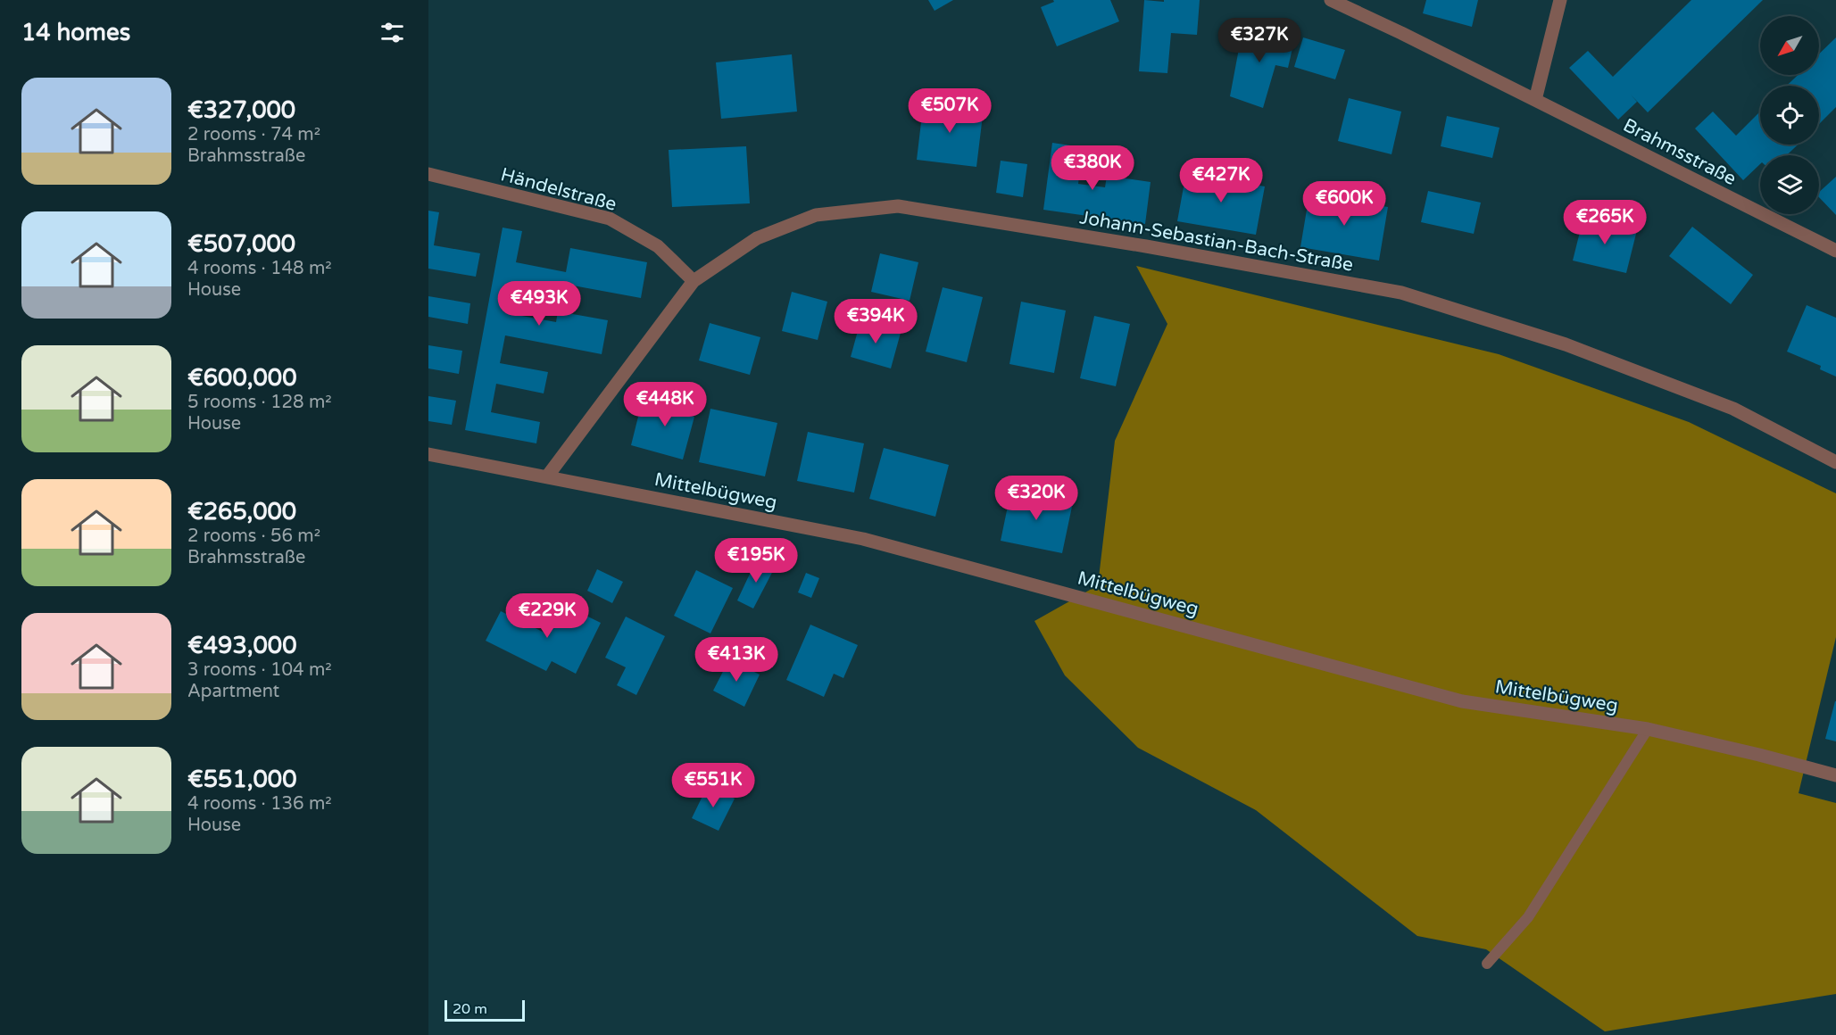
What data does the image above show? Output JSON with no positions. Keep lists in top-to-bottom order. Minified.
{"streets":{"street":["Brahmsstraße","Händelstraße","Johann-Sebastian-Bach-Straße","Mittelbügweg"]},"crossings":[["Händelstraße","Johann-Sebastian-Bach-Straße"],["Johann-Sebastian-Bach-Straße","Mittelbügweg"]],"scale_bar":"20 m","north":"bottom left","page":{"heading":"14 homes","price":["€327K","€507K","€380K","€427K","€600K","€265K","€493K","€394K","€448K","€320K","€195K","€229K","€413K","€551K"],"list":[{"name":"€327,000","note":"2 rooms · 74 m² · Brahmsstraße"},{"name":"€507,000","note":"4 rooms · 148 m² · House"},{"name":"€600,000","note":"5 rooms · 128 m² · House"},{"name":"€265,000","note":"2 rooms · 56 m² · Brahmsstraße"},{"name":"€493,000","note":"3 rooms · 104 m² · Apartment"},{"name":"€551,000","note":"4 rooms · 136 m² · House"}],"scale":"20 m"}}
